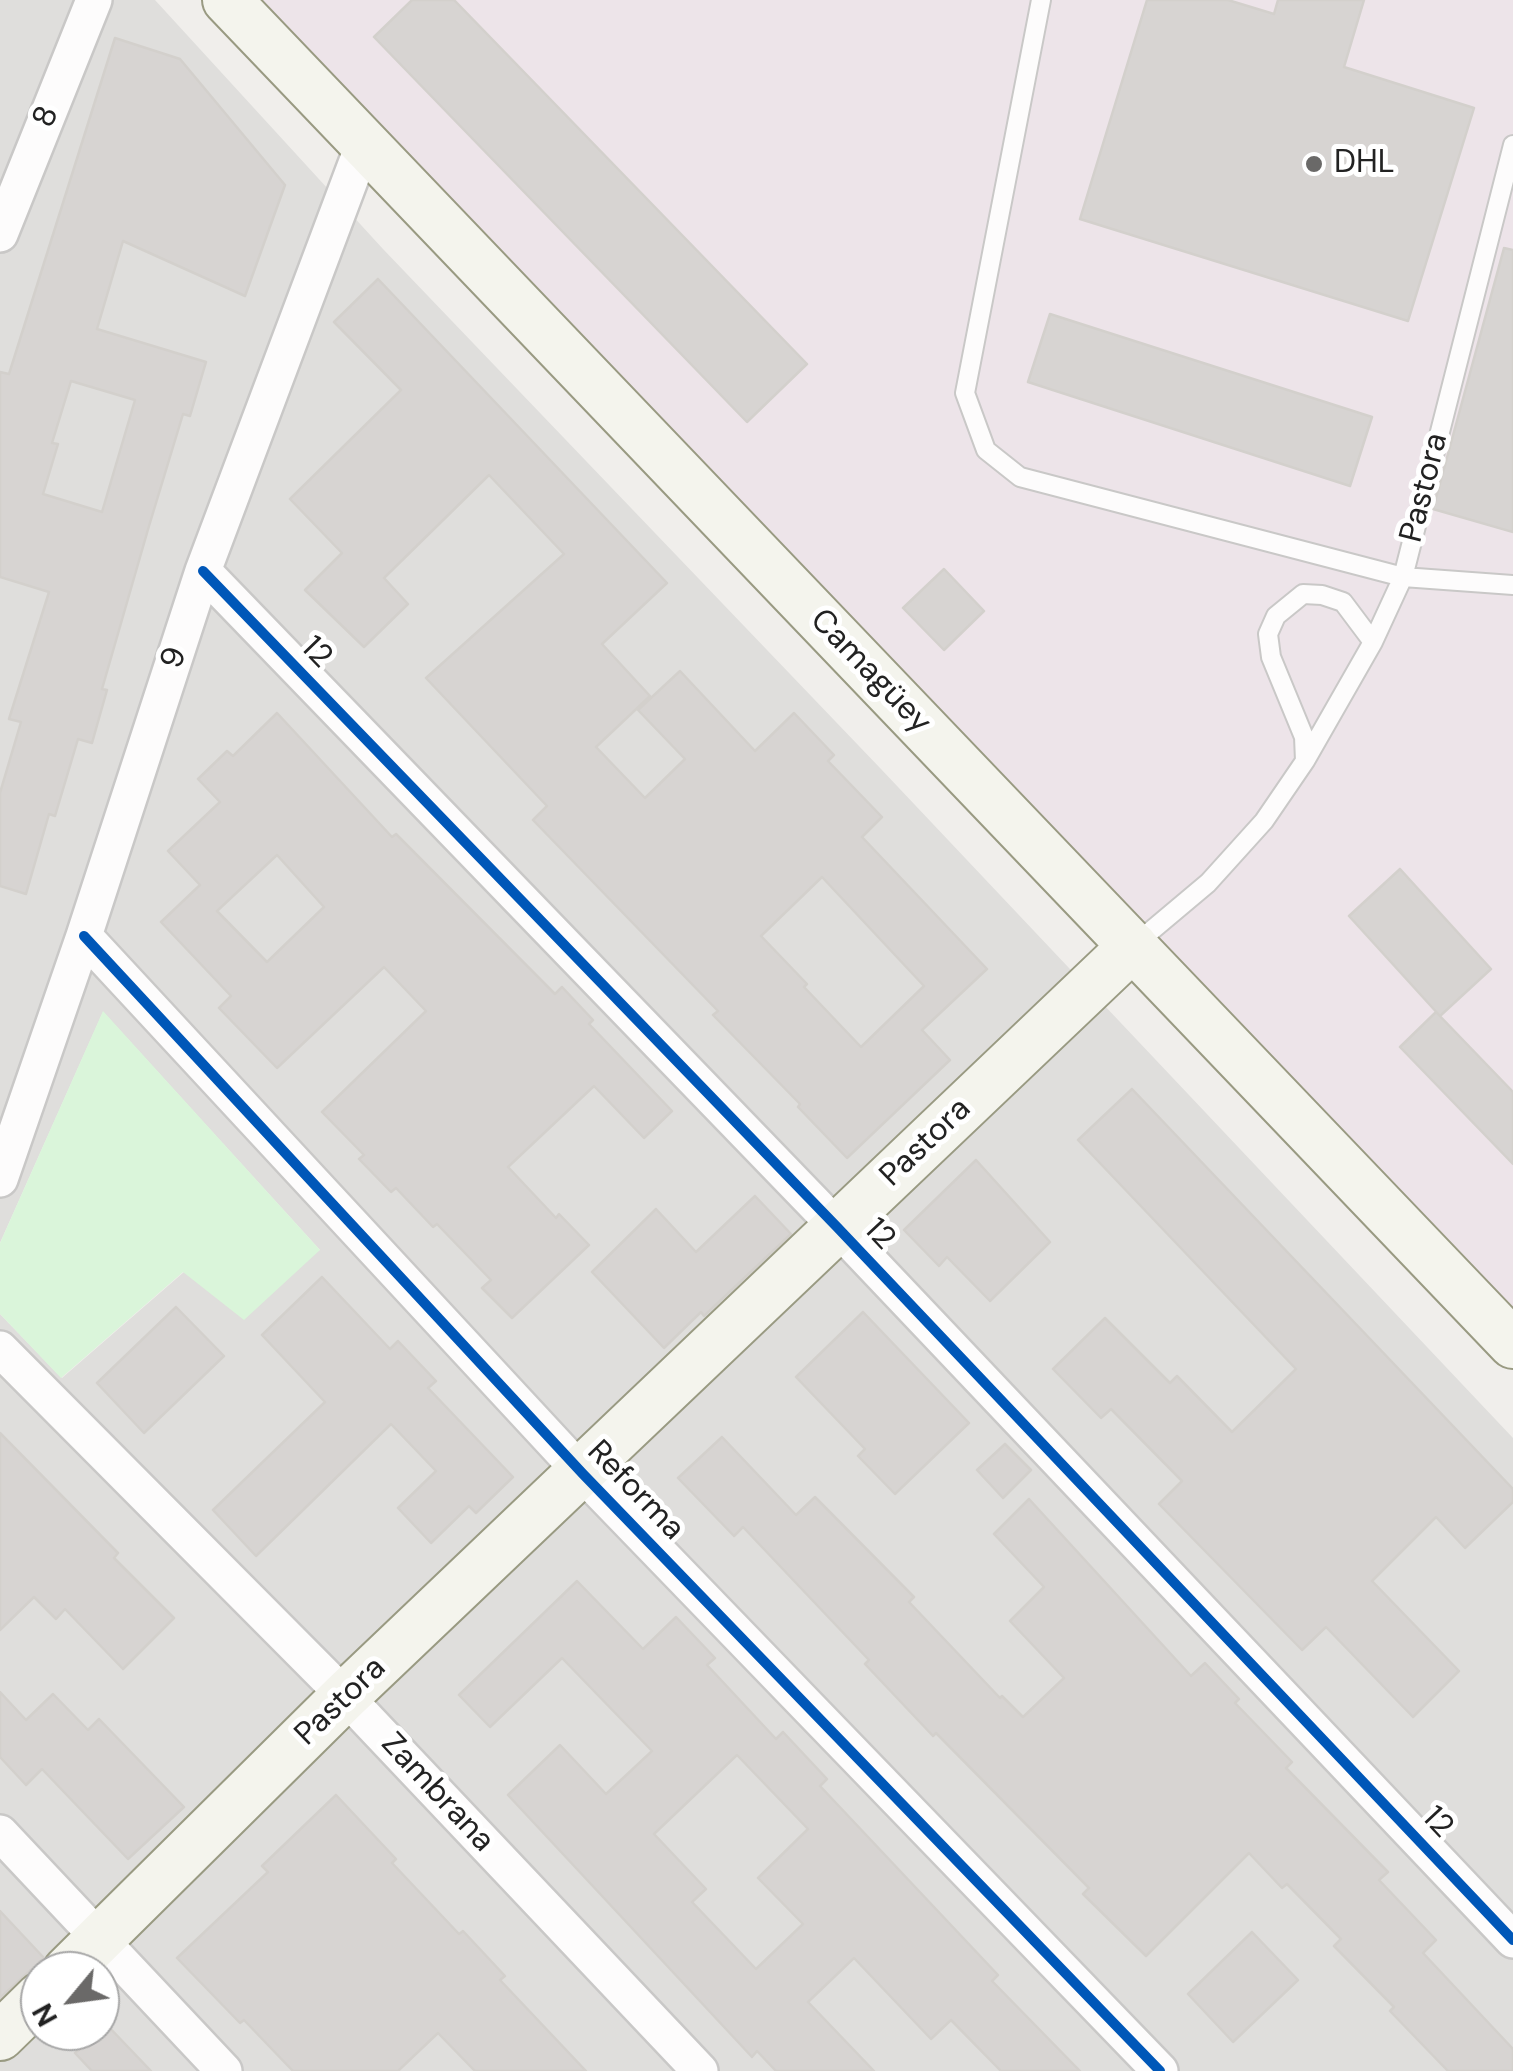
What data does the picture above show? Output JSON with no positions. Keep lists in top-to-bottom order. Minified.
{"streets":{"main road":["Pastora","Camagüey"],"street":["8","12","9","Reforma","Zambrana"]},"crossings":[["Pastora","12"],["Pastora","Camagüey"],["Pastora","Reforma"],["Pastora","Zambrana"],["12","9"],["9","Camagüey"],["9","Reforma"]],"places":["DHL"],"north":"bottom left"}
